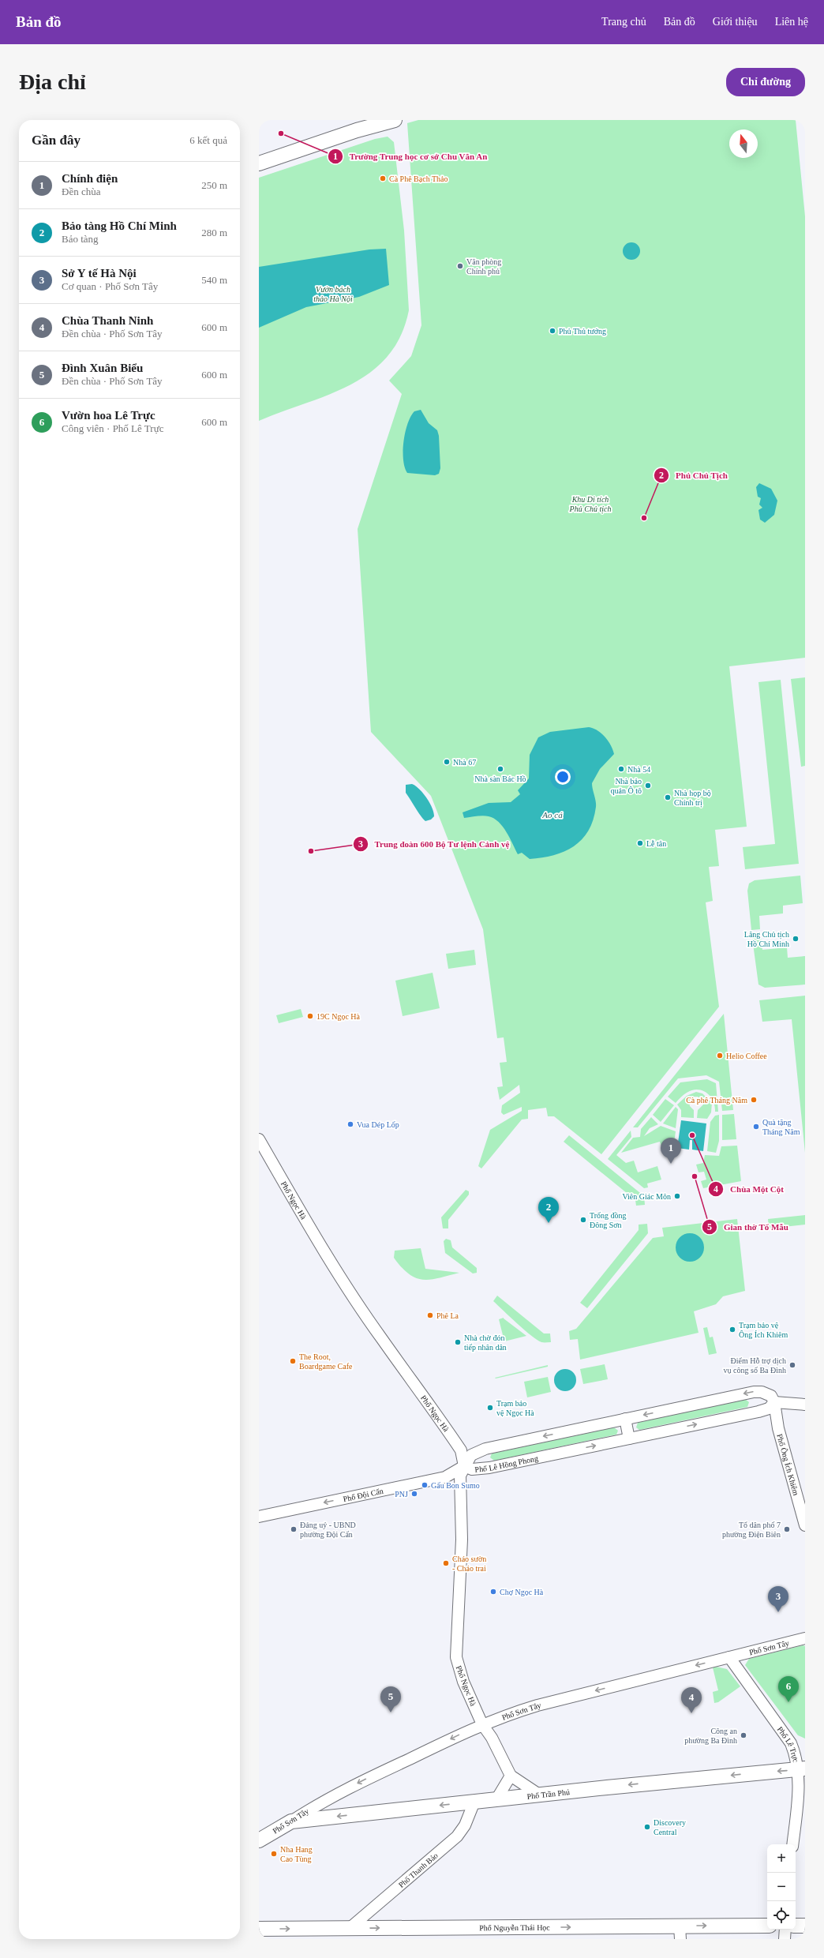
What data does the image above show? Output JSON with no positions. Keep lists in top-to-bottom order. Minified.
{"streets":{"main road":["Phố Sơn Tây","Phố Trần Phú","Phố Nguyễn Thái Học"],"street":["Phố Ngọc Hà","Phố Lê Hồng Phong","Phố Ông Ích Khiêm","Phố Đội Cấn","Phố Lê Trực","Phố Thanh Bảo"]},"crossings":[["Phố Ngọc Hà","Phố Lê Hồng Phong"],["Phố Ngọc Hà","Phố Đội Cấn"],["Phố Ngọc Hà","Phố Sơn Tây"],["Phố Lê Hồng Phong","Phố Ông Ích Khiêm"],["Phố Lê Hồng Phong","Phố Đội Cấn"],["Phố Sơn Tây","Phố Lê Trực"],["Phố Sơn Tây","Phố Trần Phú"],["Phố Lê Trực","Phố Trần Phú"],["Phố Trần Phú","Phố Thanh Bảo"],["Phố Thanh Bảo","Phố Nguyễn Thái Học"]],"one_way":["Phố Đội Cấn","Phố Sơn Tây","Phố Trần Phú","Phố Nguyễn Thái Học"],"water":["Ao cá"],"parks":["Vườn bách thảo Hà Nội","Khu Di tích Phủ Chủ tịch"],"places":["Trường Trung học cơ sở Chu Văn An","Cà Phê Bạch Thảo","Văn phòng Chính phủ","Phủ Thủ tướng","Phủ Chủ Tịch","Nhà 67","Nhà sàn Bác Hồ","Nhà 54","Nhà bảo quản Ô tô","Nhà họp bộ Chính trị","Lễ tân","Trung đoàn 600 Bộ Tư lệnh Cảnh vệ","Lăng Chủ tịch Hồ Chí Minh","19C Ngọc Hà","Helio Coffee","Cà phê Tháng Năm","Vua Dép Lốp","Quà tặng Tháng Năm","Chùa Một Cột","Gian thờ Tổ Mẫu","Viên Giác Môn","Trống đồng Đông Sơn","Phê La","Trạm bảo vệ Ông Ích Khiêm","Nhà chờ đón tiếp nhân dân","The Root, Boardgame Cafe","Điểm Hỗ trợ dịch vụ công số Ba Đình","Trạm bảo vệ Ngọc Hà","Gấu Bon Sumo","PNJ","Đảng uỷ - UBND phường Đội Cấn","Tổ dân phố 7 phường Điện Biên","Cháo sườn - Cháo trai","Chợ Ngọc Hà","Công an phường Ba Đình","Discovery Central","Nha Hang Cao Tùng"],"north":"top","page":{"header":"Bản đồ","nav":["Trang chủ","Bản đồ","Giới thiệu","Liên hệ"],"buttons":"Chỉ đường","title":"Địa chỉ","heading":["Gần đây","6 kết quả"],"list":[{"mark":"1","name":"Chính điện","note":"Đền chùa","value":"250 m"},{"mark":"2","name":"Bảo tàng Hồ Chí Minh","note":"Bảo tàng","value":"280 m"},{"mark":"3","name":"Sở Y tế Hà Nội","note":"Cơ quan · Phố Sơn Tây","value":"540 m"},{"mark":"4","name":"Chùa Thanh Ninh","note":"Đền chùa · Phố Sơn Tây","value":"600 m"},{"mark":"5","name":"Đình Xuân Biểu","note":"Đền chùa · Phố Sơn Tây","value":"600 m"},{"mark":"6","name":"Vườn hoa Lê Trực","note":"Công viên · Phố Lê Trực","value":"600 m"}],"pins":["1","2","3","6","5","4"],"map_buttons":["+","−"]}}
